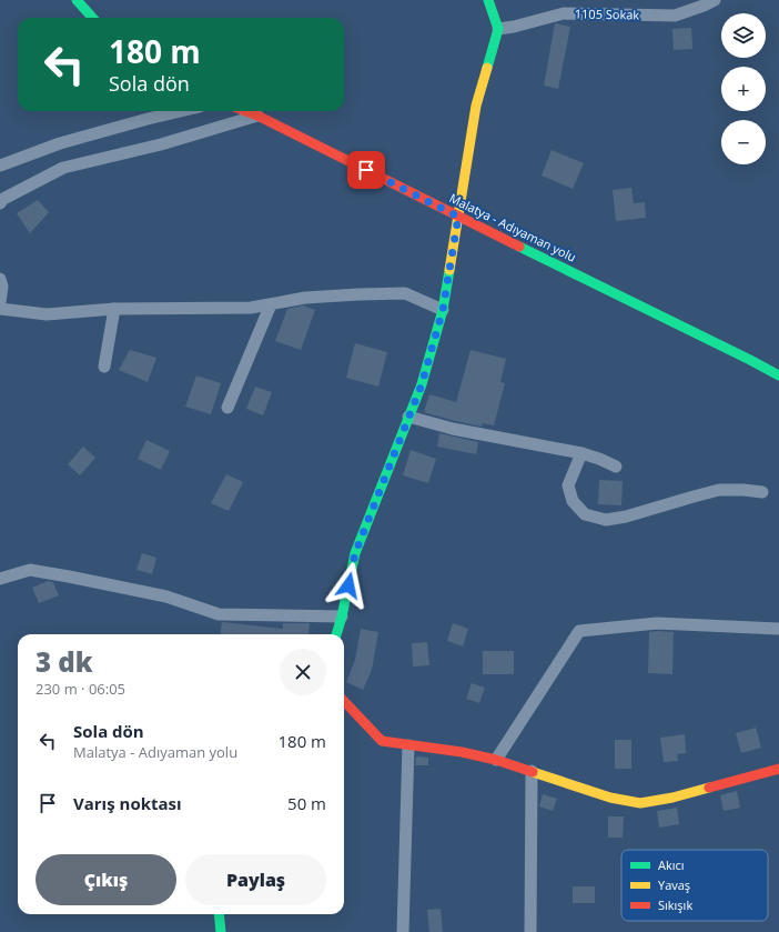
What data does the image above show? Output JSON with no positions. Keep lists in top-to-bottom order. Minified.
{"streets":{"main road":["Malatya - Adıyaman yolu"],"street":["1105 Sokak"]},"legend":["Akıcı","Yavaş","Sıkışık"],"page":{"map_buttons":["+","−"],"turn":["180 m","Sola dön"],"heading":["3 dk","230 m · 06:05"],"list":[{"name":"Sola dön","note":"Malatya - Adıyaman yolu","value":"180 m"},{"name":"Varış noktası","value":"50 m"}],"buttons":["Çıkış","Paylaş"]}}
